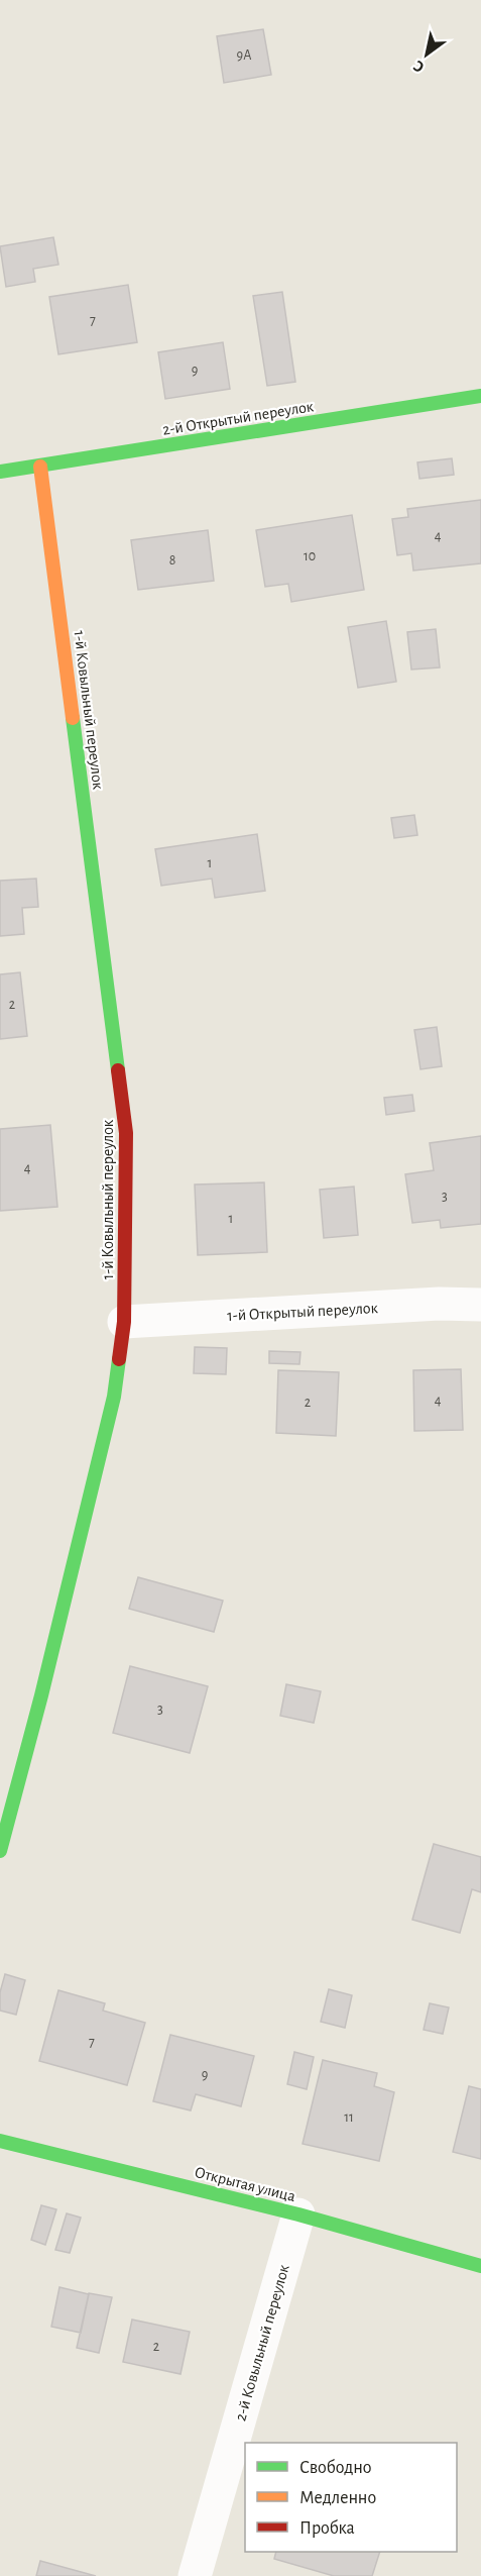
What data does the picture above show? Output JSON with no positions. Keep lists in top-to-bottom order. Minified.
{"streets":{"street":["2-й Открытый переулок","1-й Ковыльный переулок","1-й Открытый переулок","Открытая улица","2-й Ковыльный переулок"]},"crossings":[["2-й Открытый переулок","1-й Ковыльный переулок"],["1-й Ковыльный переулок","1-й Открытый переулок"],["Открытая улица","2-й Ковыльный переулок"]],"house_numbers":["9А","7","9","4","10","8","1","2","4","3","1","4","2","3","7","9","11","2"],"legend":["Свободно","Медленно","Пробка"],"north":"bottom left"}
